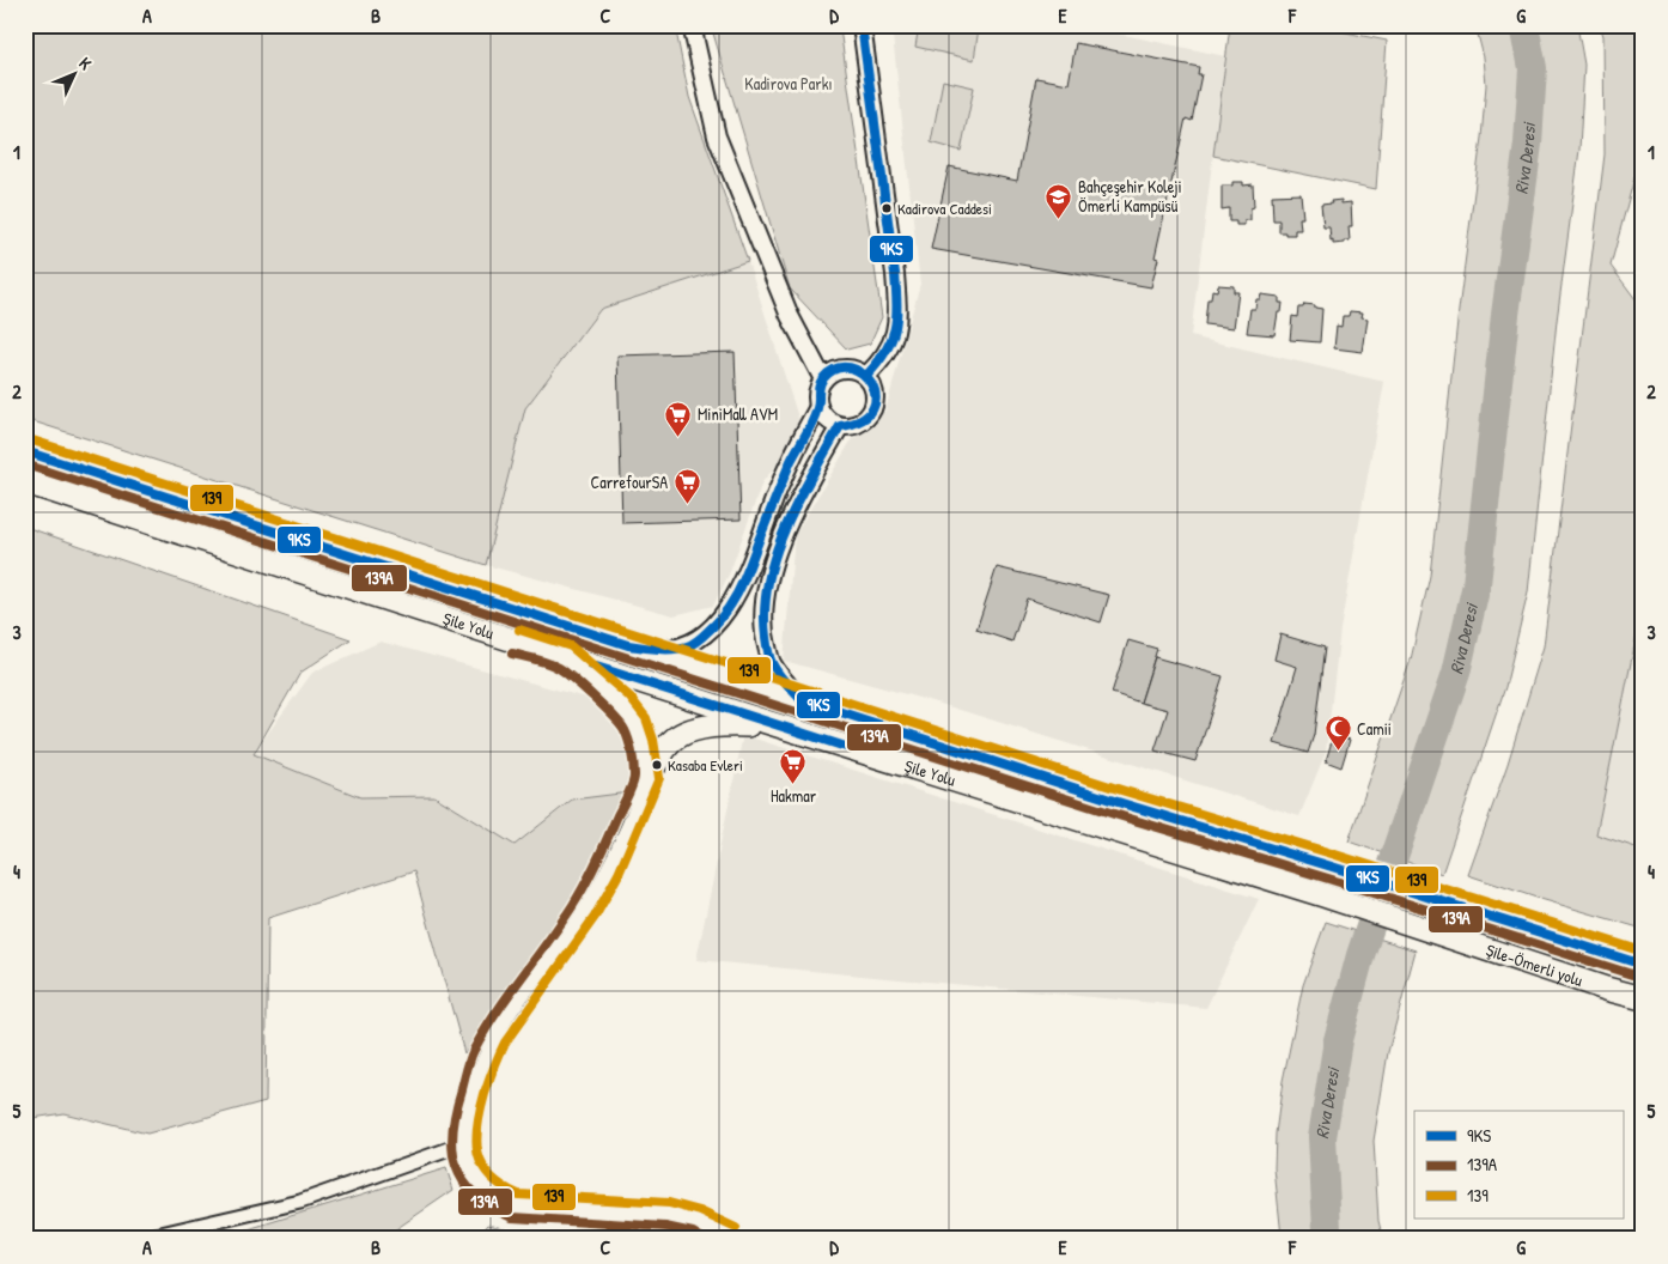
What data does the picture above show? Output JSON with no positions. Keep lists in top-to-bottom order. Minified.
{"streets":{"highway":["Şile Yolu","Şile-Ömerli yolu"]},"crossings":[["Şile Yolu","Şile-Ömerli yolu"]],"water":["Riva Deresi"],"parks":["Kadirova Parkı"],"places":{"other":["Kadirova Caddesi","Kasaba Evleri"],"school or university":["Bahçeşehir Koleji Ömerli Kampüsü"],"supermarket":["MiniMall AVM","CarrefourSA","Hakmar"],"mosque":["Camii"]},"lines":["transit line 9KS","transit line 139","transit line 139A"],"legend":["9KS","139A","139"],"north":"top right","grid":{"columns":["A","B","C","D","E","F","G"],"rows":["1","2","3","4","5"]}}
